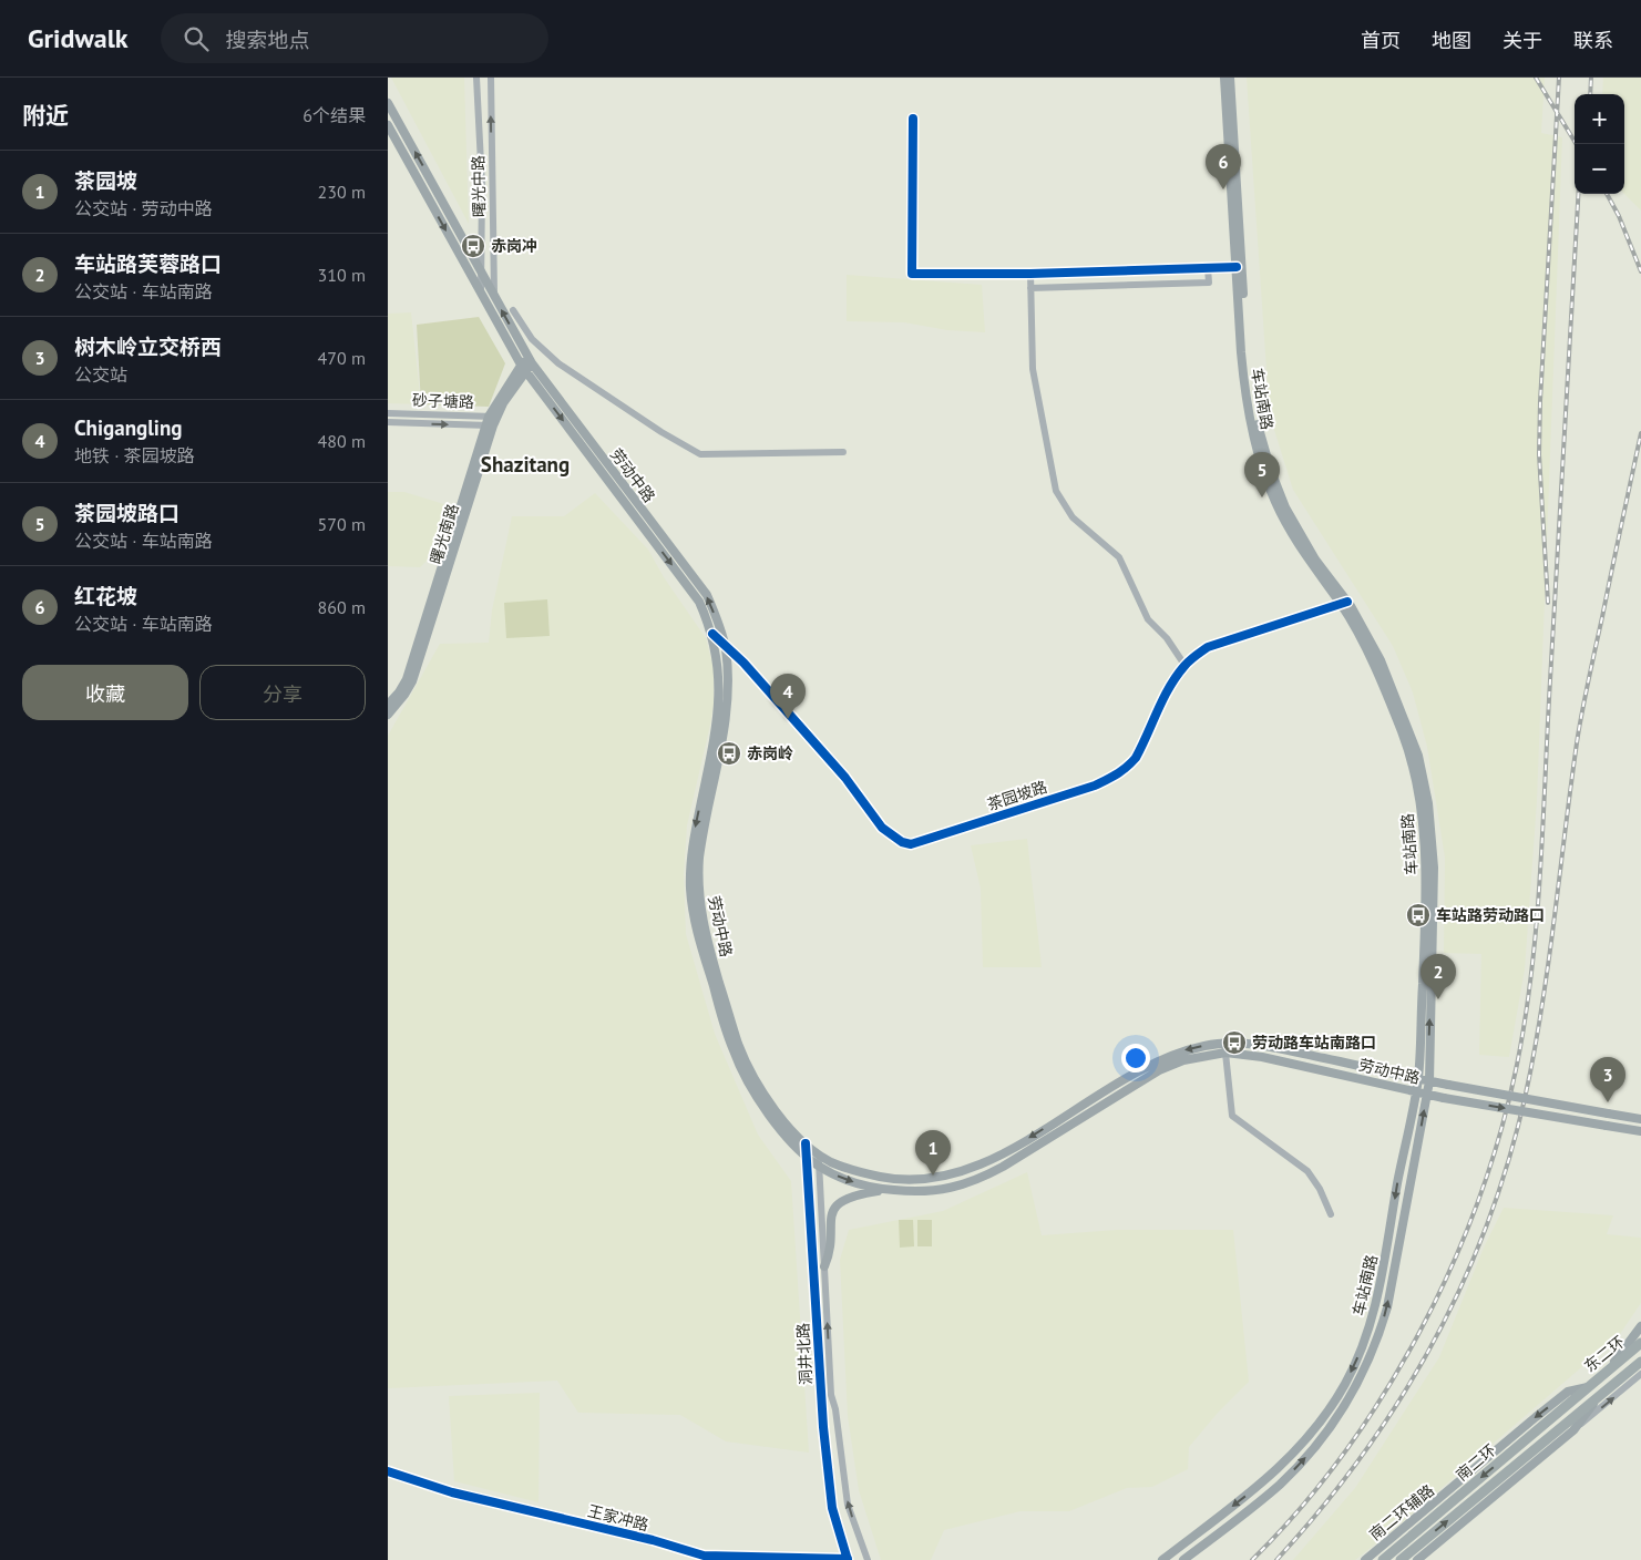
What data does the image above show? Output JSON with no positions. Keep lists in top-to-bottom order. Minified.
{"streets":{"highway":["东二环","南二环"],"main road":["车站南路","劳动中路","曙光南路","南二环辅路"],"street":["曙光中路","砂子塘路","茶园坡路","洞井北路","王家冲路"]},"crossings":[["曙光中路","劳动中路"],["车站南路","劳动中路"],["车站南路","茶园坡路"],["砂子塘路","曙光南路"],["劳动中路","曙光南路"],["劳动中路","茶园坡路"],["劳动中路","洞井北路"],["洞井北路","王家冲路"],["东二环","南二环"],["东二环","南二环辅路"],["南二环","南二环辅路"]],"districts":["Shazitang"],"places":{"bus stop":["赤岗冲","赤岗岭","车站路劳动路口","劳动路车站南路口"]},"page":{"header":"Gridwalk","search":"搜索地点","nav":["首页","地图","关于","联系"],"heading":["附近","6个结果"],"map_buttons":["+","−"],"pins":["6","5","4","2","3","1"],"list":[{"mark":"1","name":"茶园坡","note":"公交站 · 劳动中路","value":"230 m"},{"mark":"2","name":"车站路芙蓉路口","note":"公交站 · 车站南路","value":"310 m"},{"mark":"3","name":"树木岭立交桥西","note":"公交站","value":"470 m"},{"mark":"4","name":"Chigangling","note":"地铁 · 茶园坡路","value":"480 m"},{"mark":"5","name":"茶园坡路口","note":"公交站 · 车站南路","value":"570 m"},{"mark":"6","name":"红花坡","note":"公交站 · 车站南路","value":"860 m"}],"buttons":["收藏","分享"]}}
